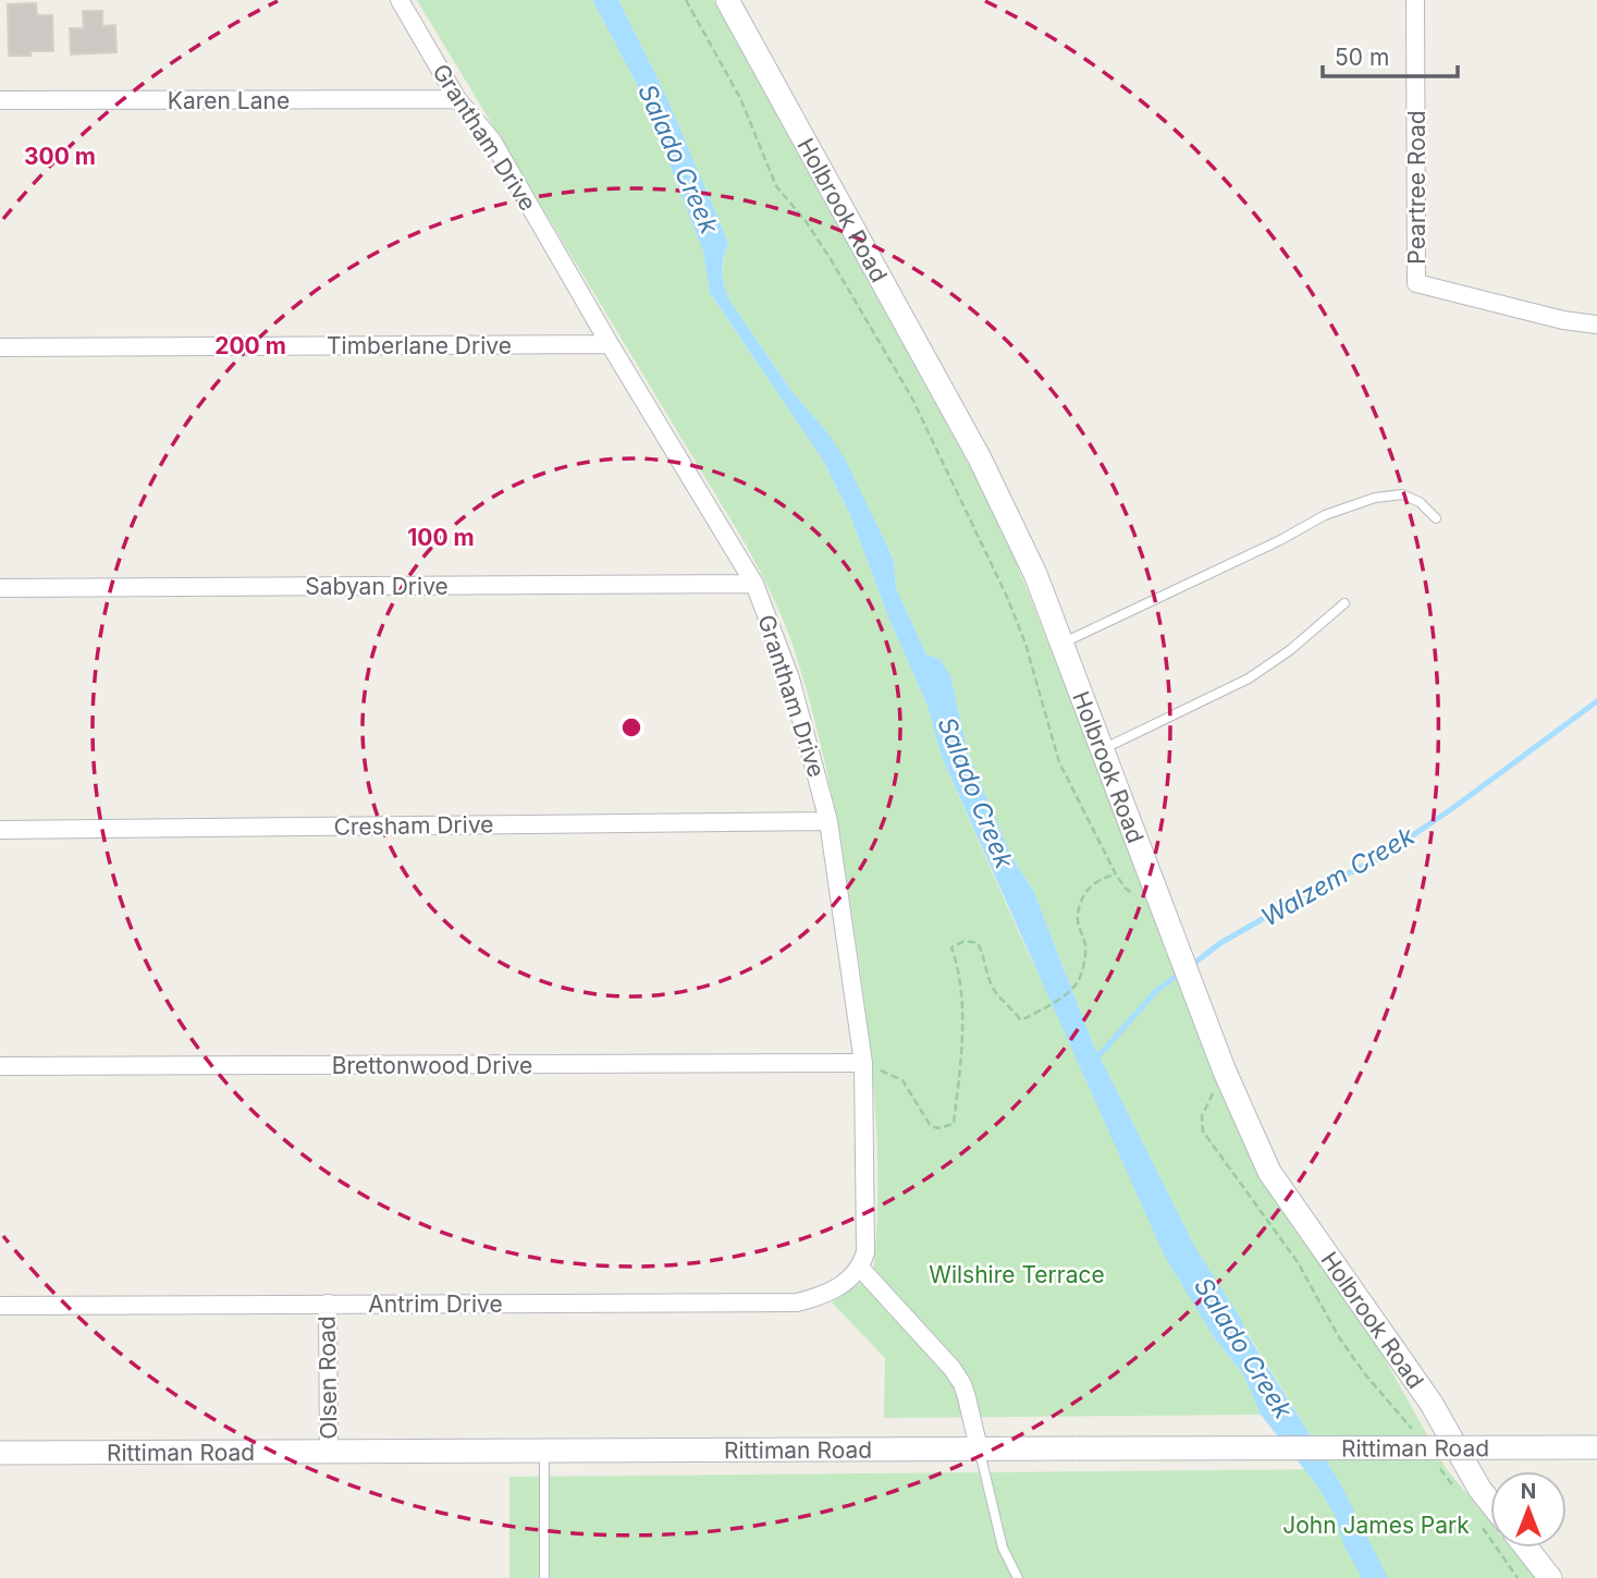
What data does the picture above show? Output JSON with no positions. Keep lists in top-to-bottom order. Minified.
{"streets":{"street":["Karen Lane","Grantham Drive","Peartree Road","Holbrook Road","Timberlane Drive","Sabyan Drive","Cresham Drive","Brettonwood Drive","Antrim Drive","Olsen Road","Rittiman Road"]},"crossings":[["Karen Lane","Grantham Drive"],["Grantham Drive","Timberlane Drive"],["Grantham Drive","Sabyan Drive"],["Grantham Drive","Cresham Drive"],["Grantham Drive","Brettonwood Drive"],["Grantham Drive","Antrim Drive"],["Antrim Drive","Olsen Road"],["Olsen Road","Rittiman Road"]],"water":["Salado Creek","Walzem Creek"],"parks":["Wilshire Terrace","John James Park"],"scale_bar":"50 m","north":"top","rings":["300 m","200 m","100 m"]}
